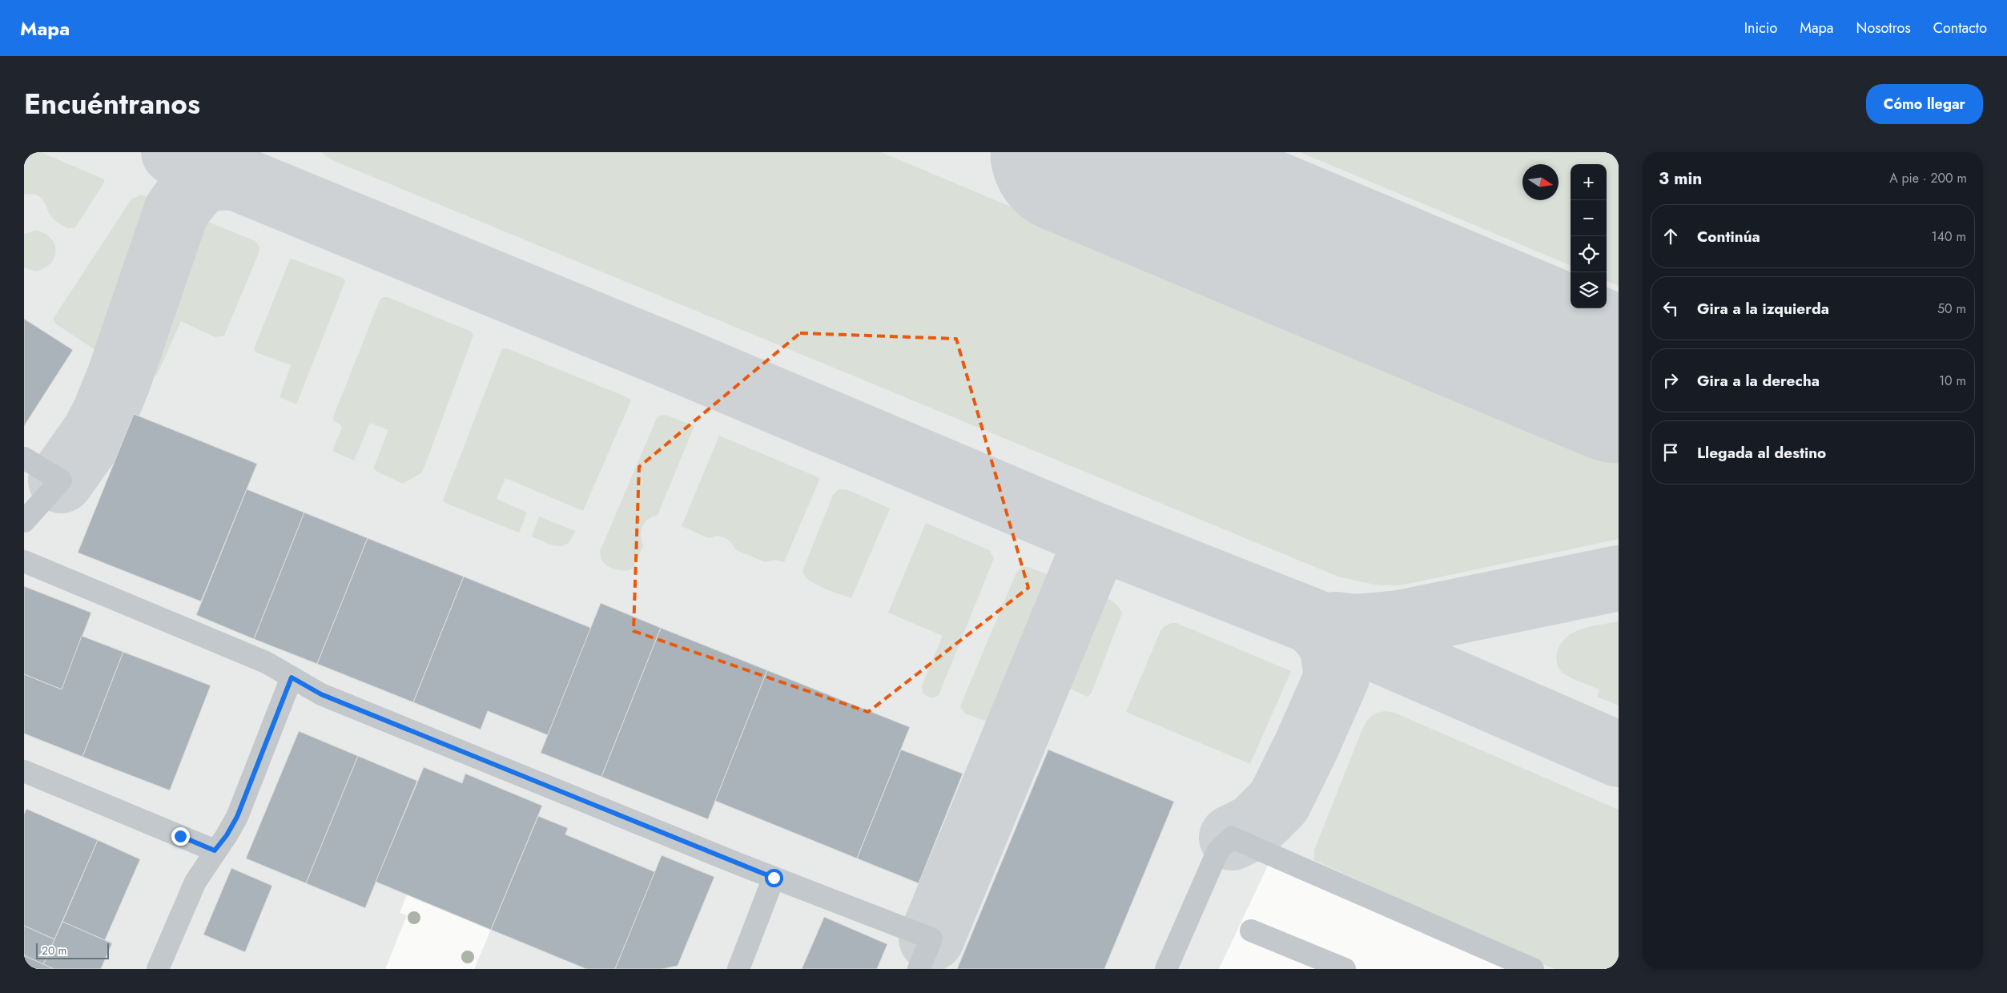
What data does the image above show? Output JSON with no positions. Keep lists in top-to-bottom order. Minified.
{"scale_bar":"20 m","north":"right","page":{"header":"Mapa","nav":["Inicio","Mapa","Nosotros","Contacto"],"title":"Encuéntranos","buttons":"Cómo llegar","heading":["3 min","A pie · 200 m"],"map_buttons":["+","−"],"list":[["Continúa","140 m"],["Gira a la izquierda","50 m"],["Gira a la derecha","10 m"],"Llegada al destino"],"scale":"20 m"}}
